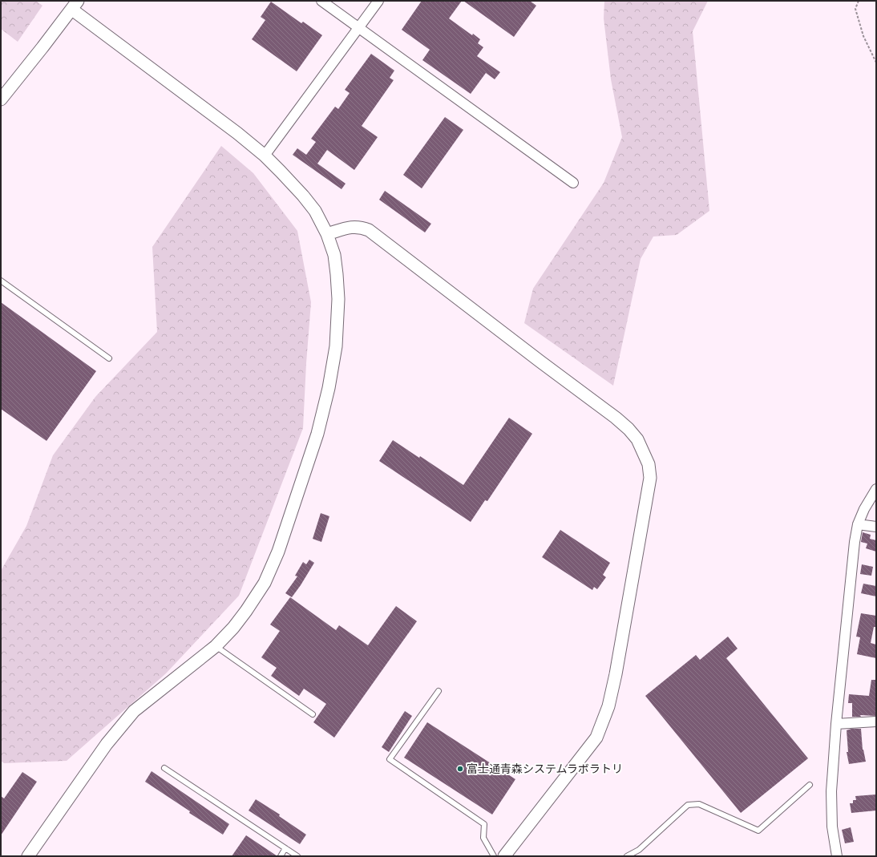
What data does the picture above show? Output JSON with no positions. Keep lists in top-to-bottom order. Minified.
{"places":["富士通青森システムラボラトリ"]}
